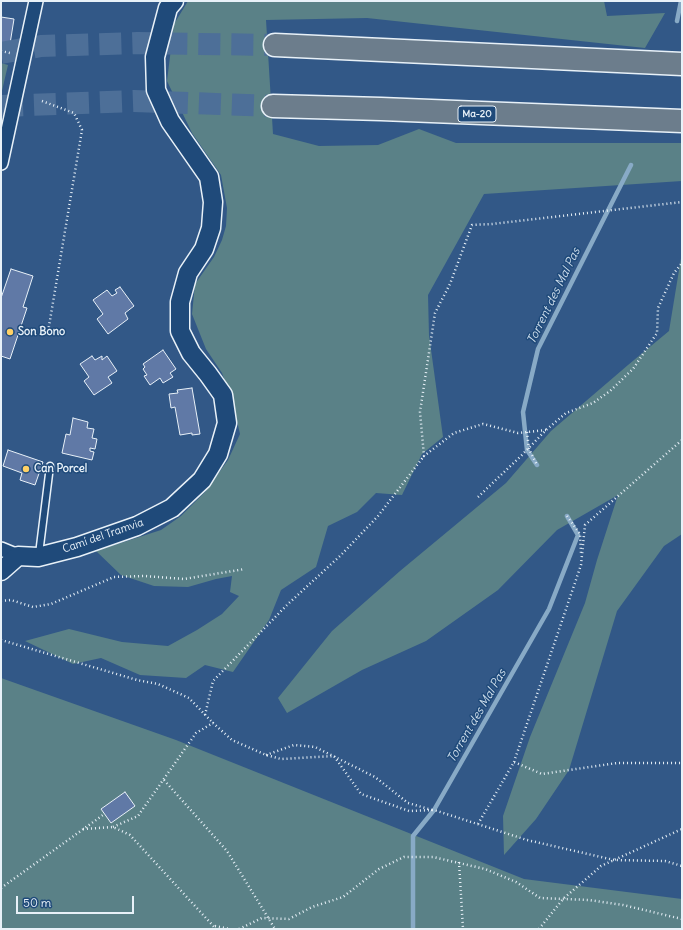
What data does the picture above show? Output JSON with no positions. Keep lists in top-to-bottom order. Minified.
{"streets":{"highway":["Ma-20"],"street":["Camí del Tramvia"]},"water":["Torrent des Mal Pas"],"places":["Son Bono","Can Porcel"],"scale_bar":"50 m"}
